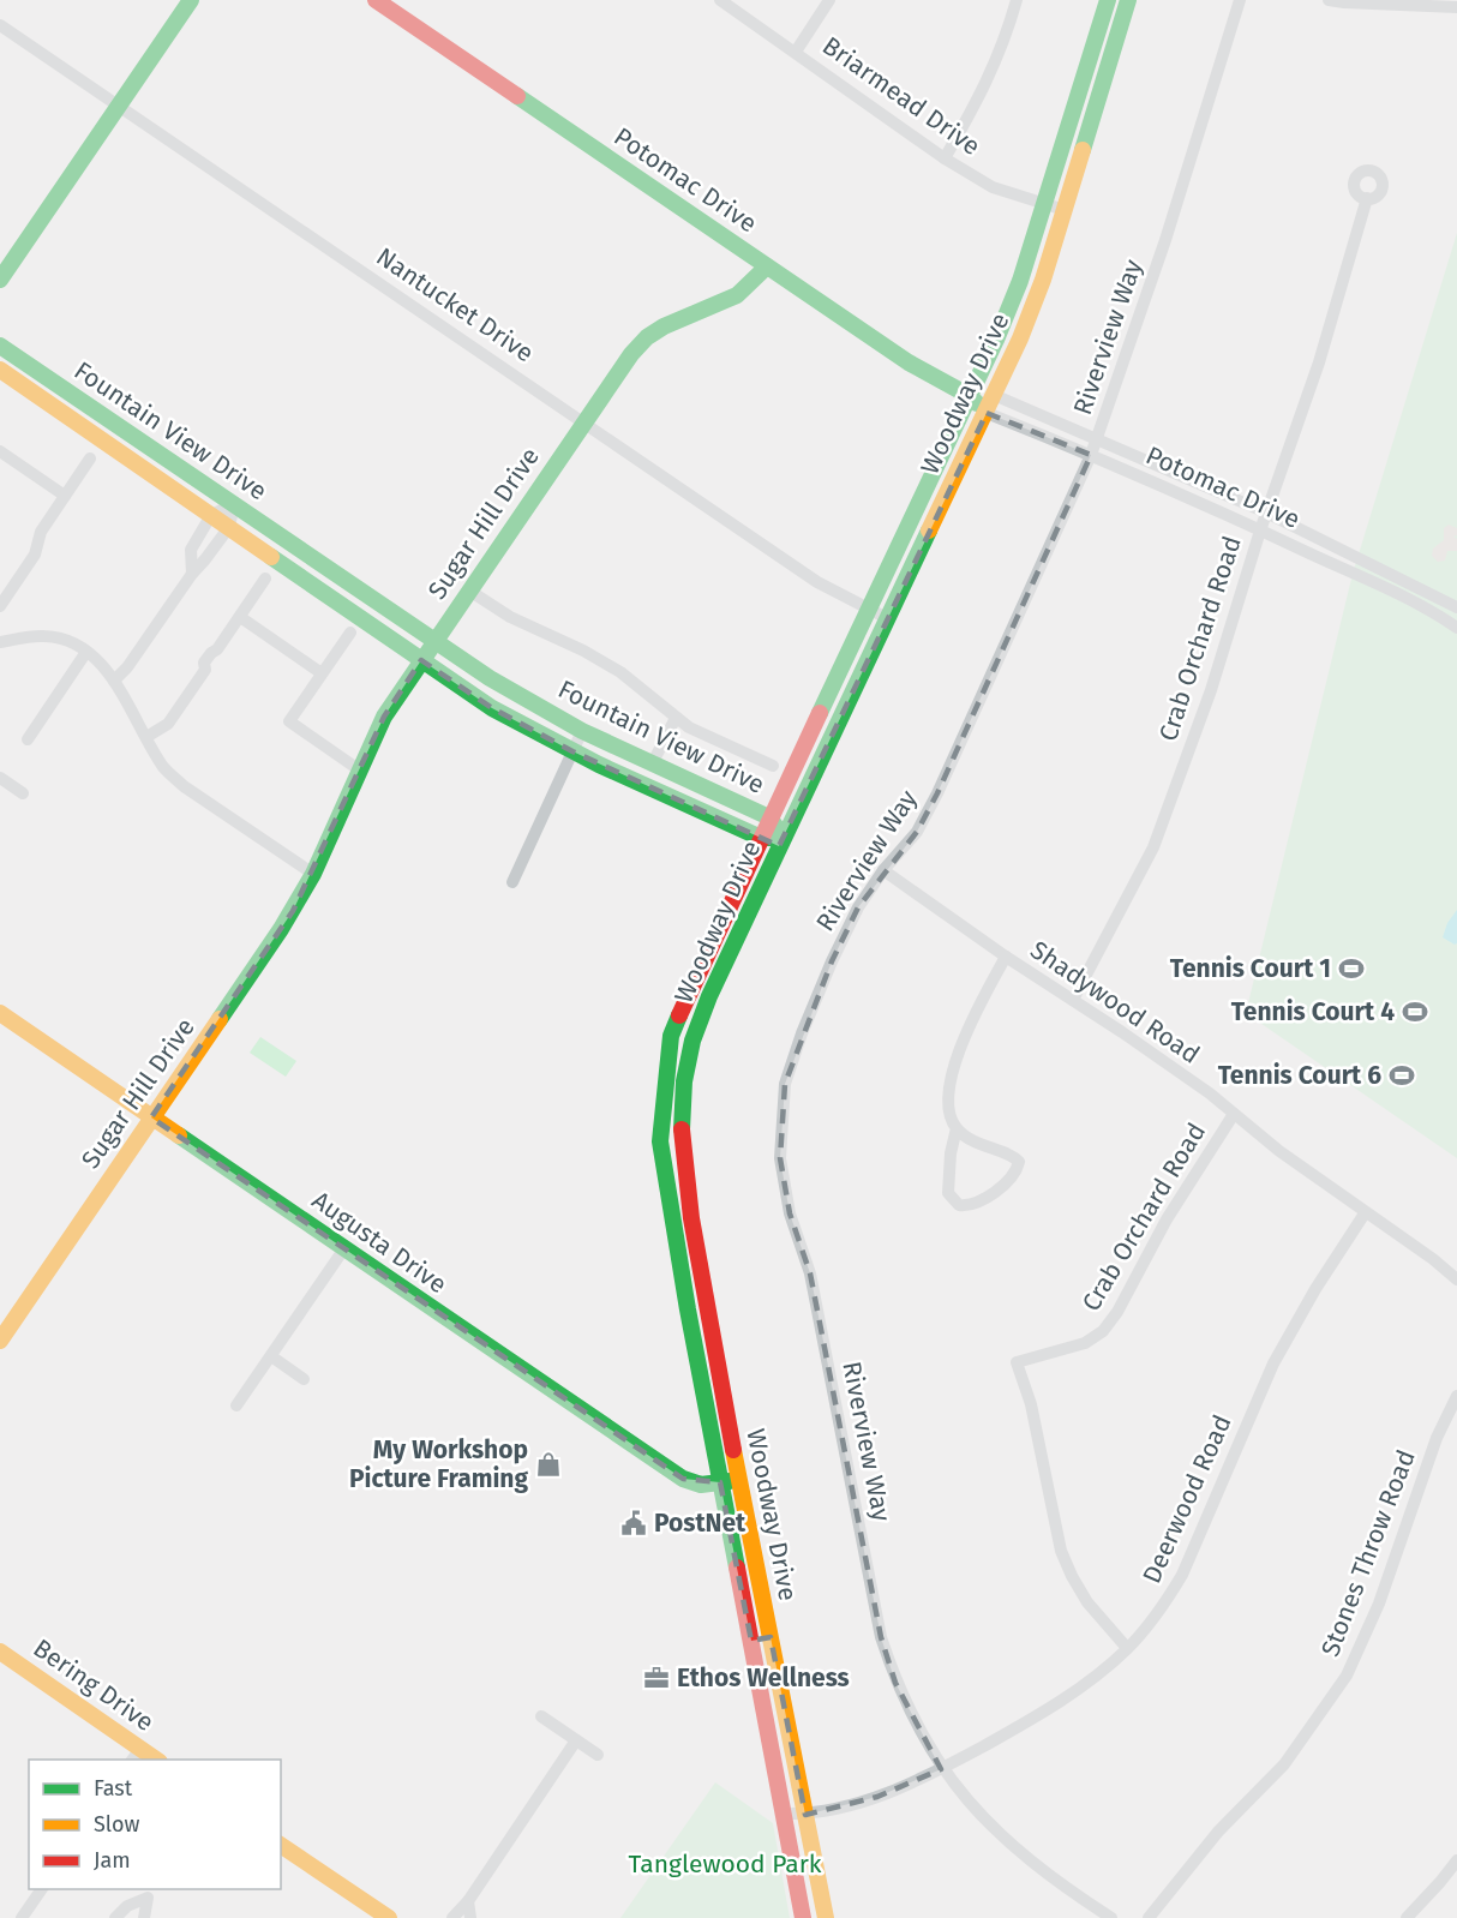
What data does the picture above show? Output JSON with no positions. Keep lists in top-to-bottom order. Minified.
{"streets":{"main road":["Potomac Drive","Woodway Drive","Fountain View Drive","Sugar Hill Drive","Augusta Drive","Bering Drive"],"street":["Briarmead Drive","Nantucket Drive","Riverview Way","Crab Orchard Road","Shadywood Road","Deerwood Road","Stones Throw Road"]},"crossings":[["Briarmead Drive","Woodway Drive"],["Potomac Drive","Riverview Way"],["Potomac Drive","Woodway Drive"],["Potomac Drive","Sugar Hill Drive"],["Potomac Drive","Crab Orchard Road"],["Nantucket Drive","Woodway Drive"],["Nantucket Drive","Sugar Hill Drive"],["Riverview Way","Shadywood Road"],["Riverview Way","Deerwood Road"],["Woodway Drive","Fountain View Drive"],["Woodway Drive","Augusta Drive"],["Woodway Drive","Deerwood Road"],["Fountain View Drive","Sugar Hill Drive"],["Sugar Hill Drive","Augusta Drive"],["Crab Orchard Road","Shadywood Road"],["Crab Orchard Road","Deerwood Road"],["Shadywood Road","Deerwood Road"]],"parks":["Tanglewood Park"],"places":{"sports":["Tennis Court 1","Tennis Court 4","Tennis Court 6"],"shop":["My Workshop Picture Framing"],"public building":["PostNet"],"office":["Ethos Wellness"]},"legend":["Fast","Slow","Jam"]}
